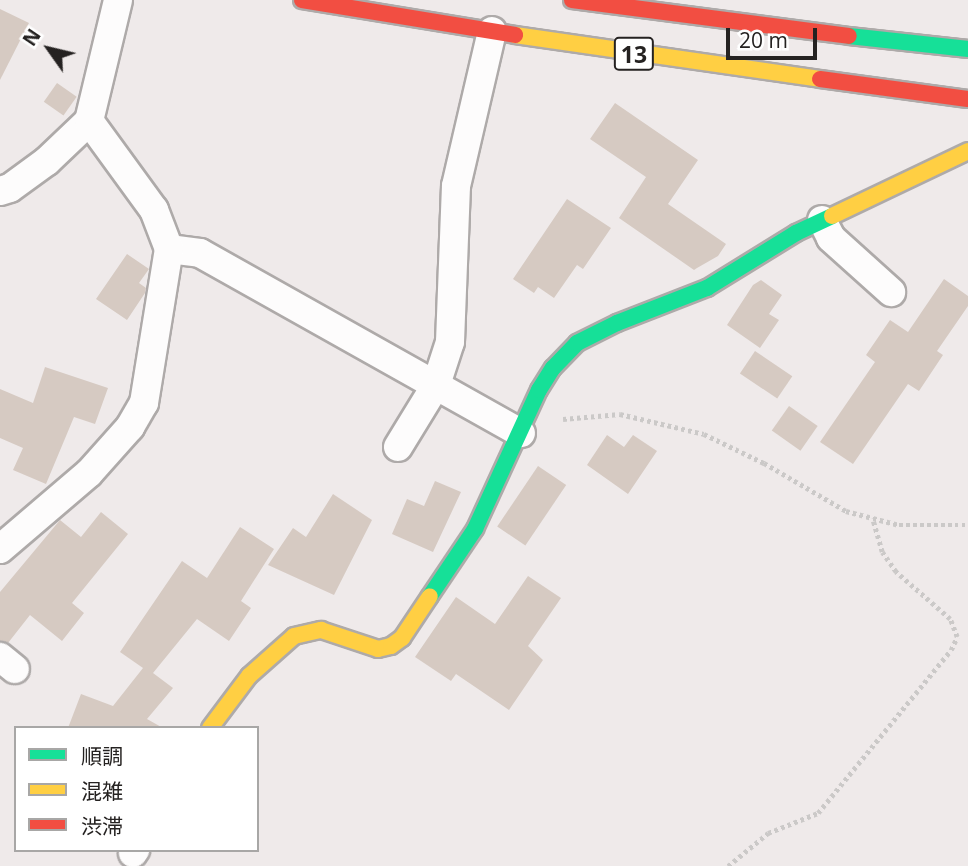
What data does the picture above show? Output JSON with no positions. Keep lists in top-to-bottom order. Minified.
{"streets":{"main road":["13"]},"legend":["順調","混雑","渋滞"],"scale_bar":"20 m","north":"top left"}
